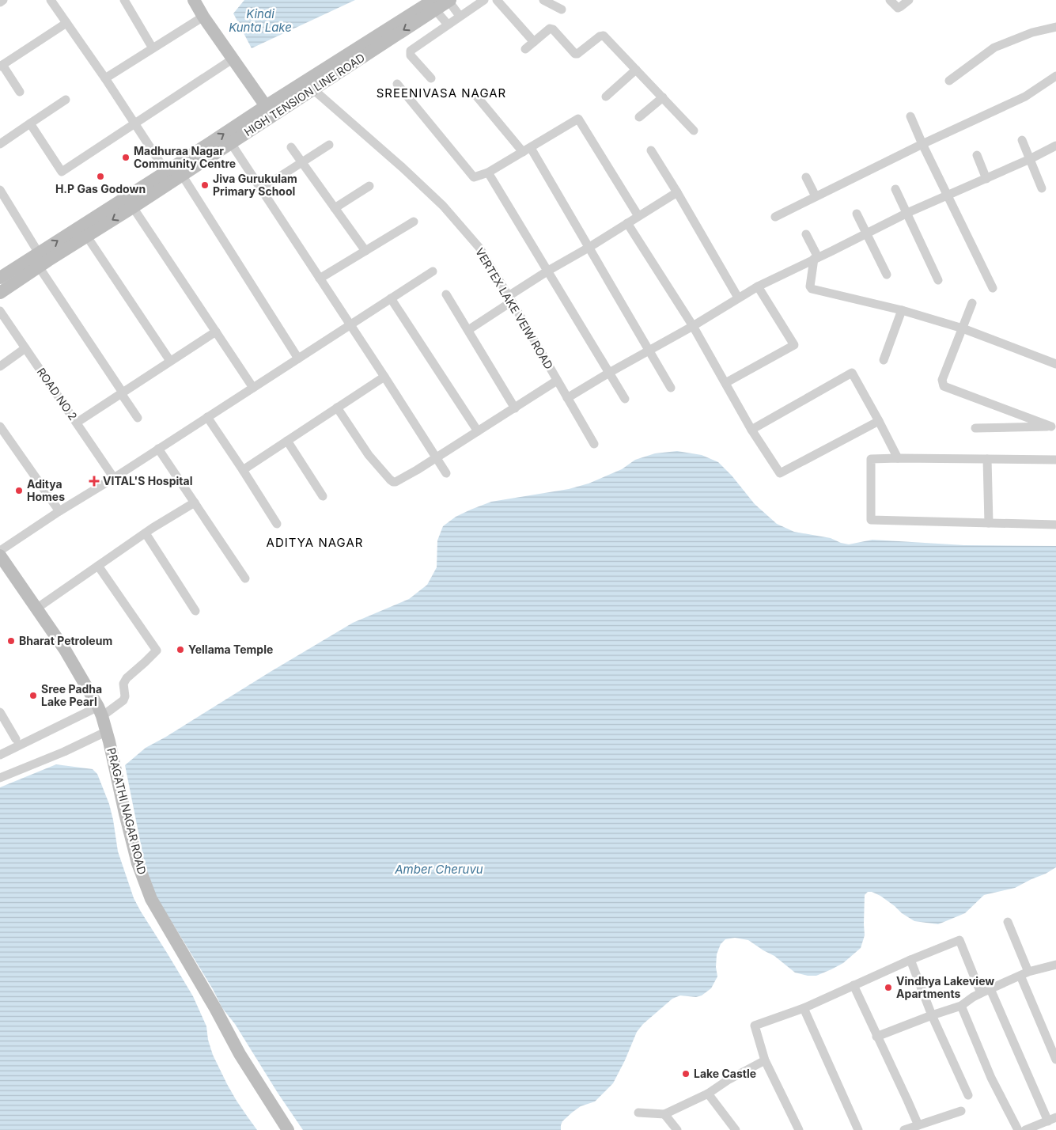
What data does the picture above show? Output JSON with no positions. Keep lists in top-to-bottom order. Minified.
{"streets":{"main road":["HIGH TENSION LINE ROAD","PRAGATHI NAGAR ROAD"],"street":["VERTEX LAKE VEIW ROAD","ROAD NO 2"]},"crossings":[["HIGH TENSION LINE ROAD","VERTEX LAKE VEIW ROAD"]],"districts":["SREENIVASA NAGAR","ADITYA NAGAR"],"water":["Kindi Kunta Lake","Amber Cheruvu"],"places":{"other":["Madhuraa Nagar Community Centre","H.P Gas Godown","Jiva Gurukulam Primary School","Aditya Homes","Bharat Petroleum","Yellama Temple","Sree Padha Lake Pearl","Vindhya Lakeview Apartments","Lake Castle"],"health":["VITAL'S Hospital"]}}
